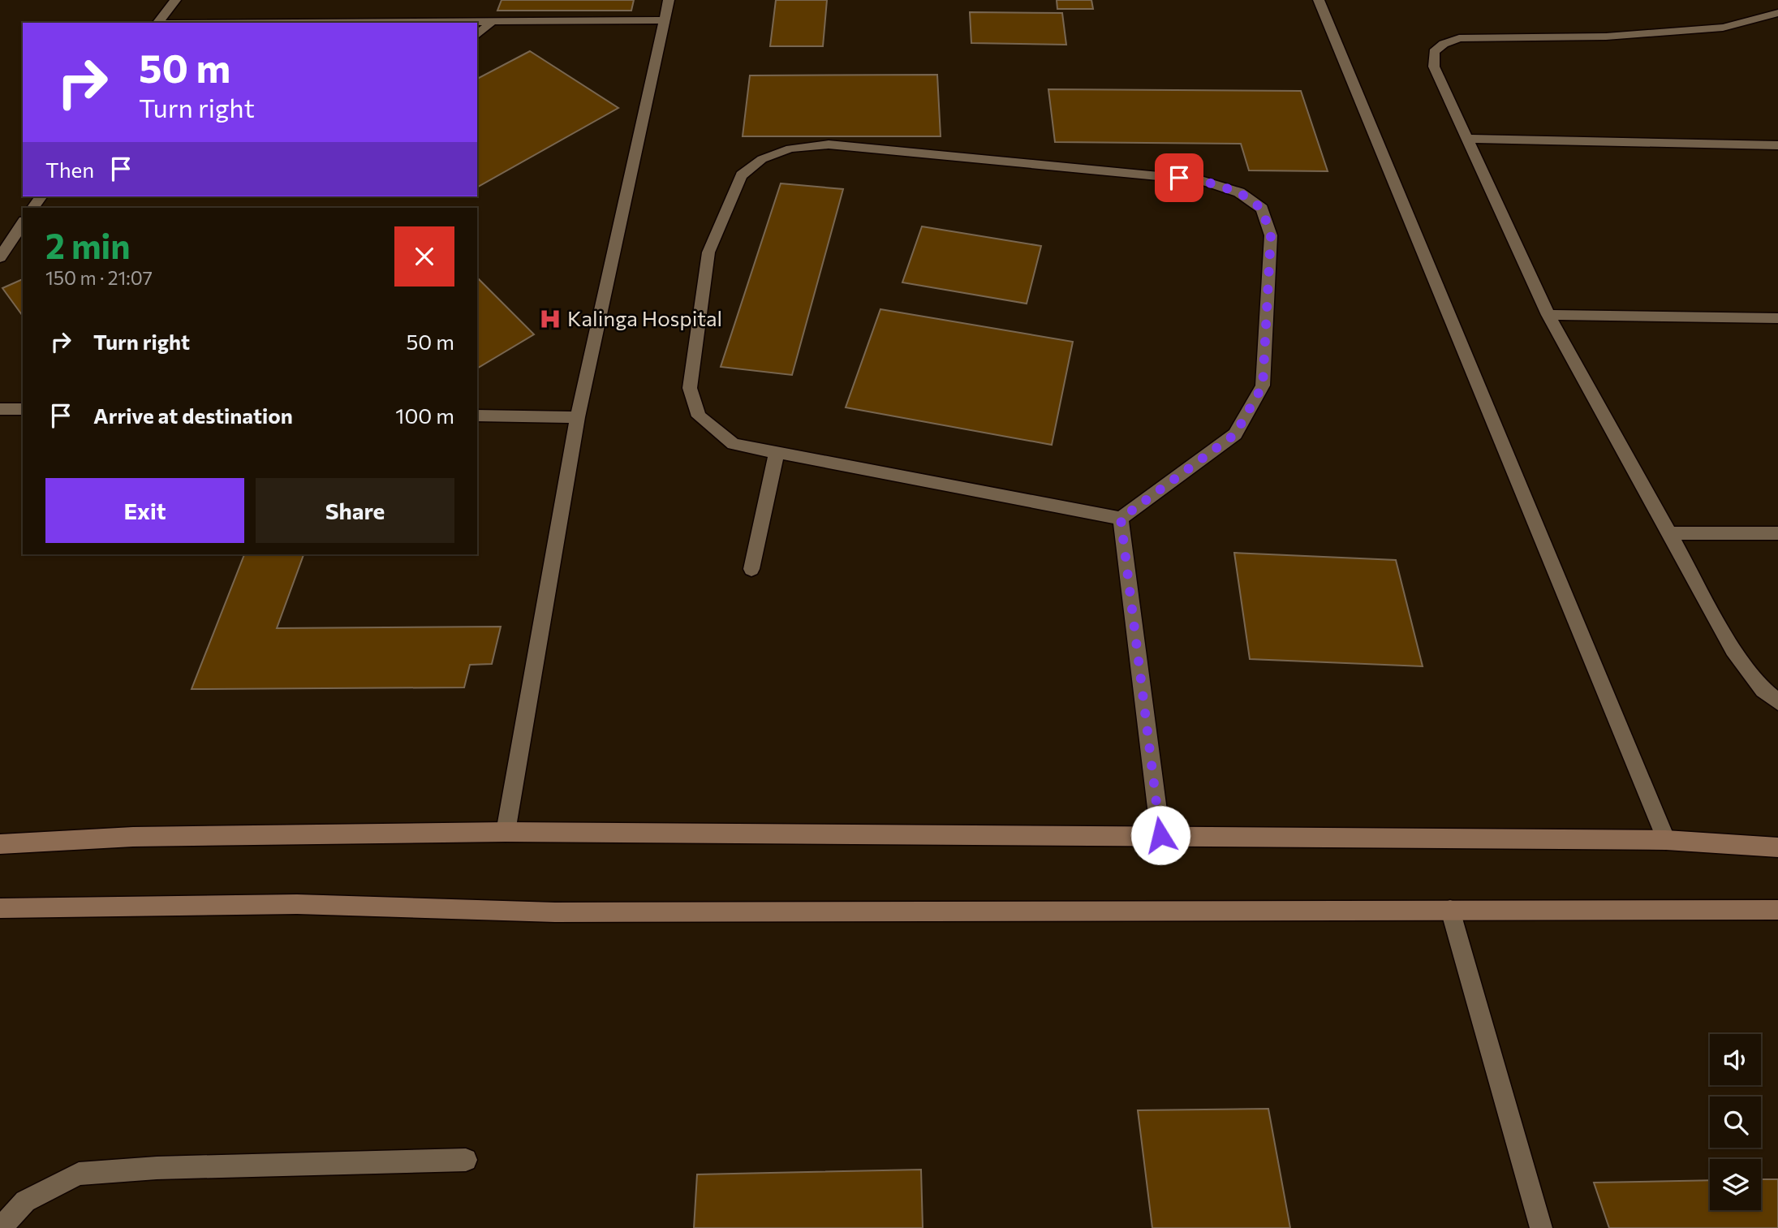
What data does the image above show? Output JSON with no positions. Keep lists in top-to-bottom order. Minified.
{"places":{"hospital":["Kalinga Hospital"]},"page":{"turn":["50 m","Turn right"],"then":"Then","heading":["2 min","150 m · 21:07"],"list":[{"name":"Turn right","value":"50 m"},{"name":"Arrive at destination","value":"100 m"}],"buttons":["Exit","Share"]}}
